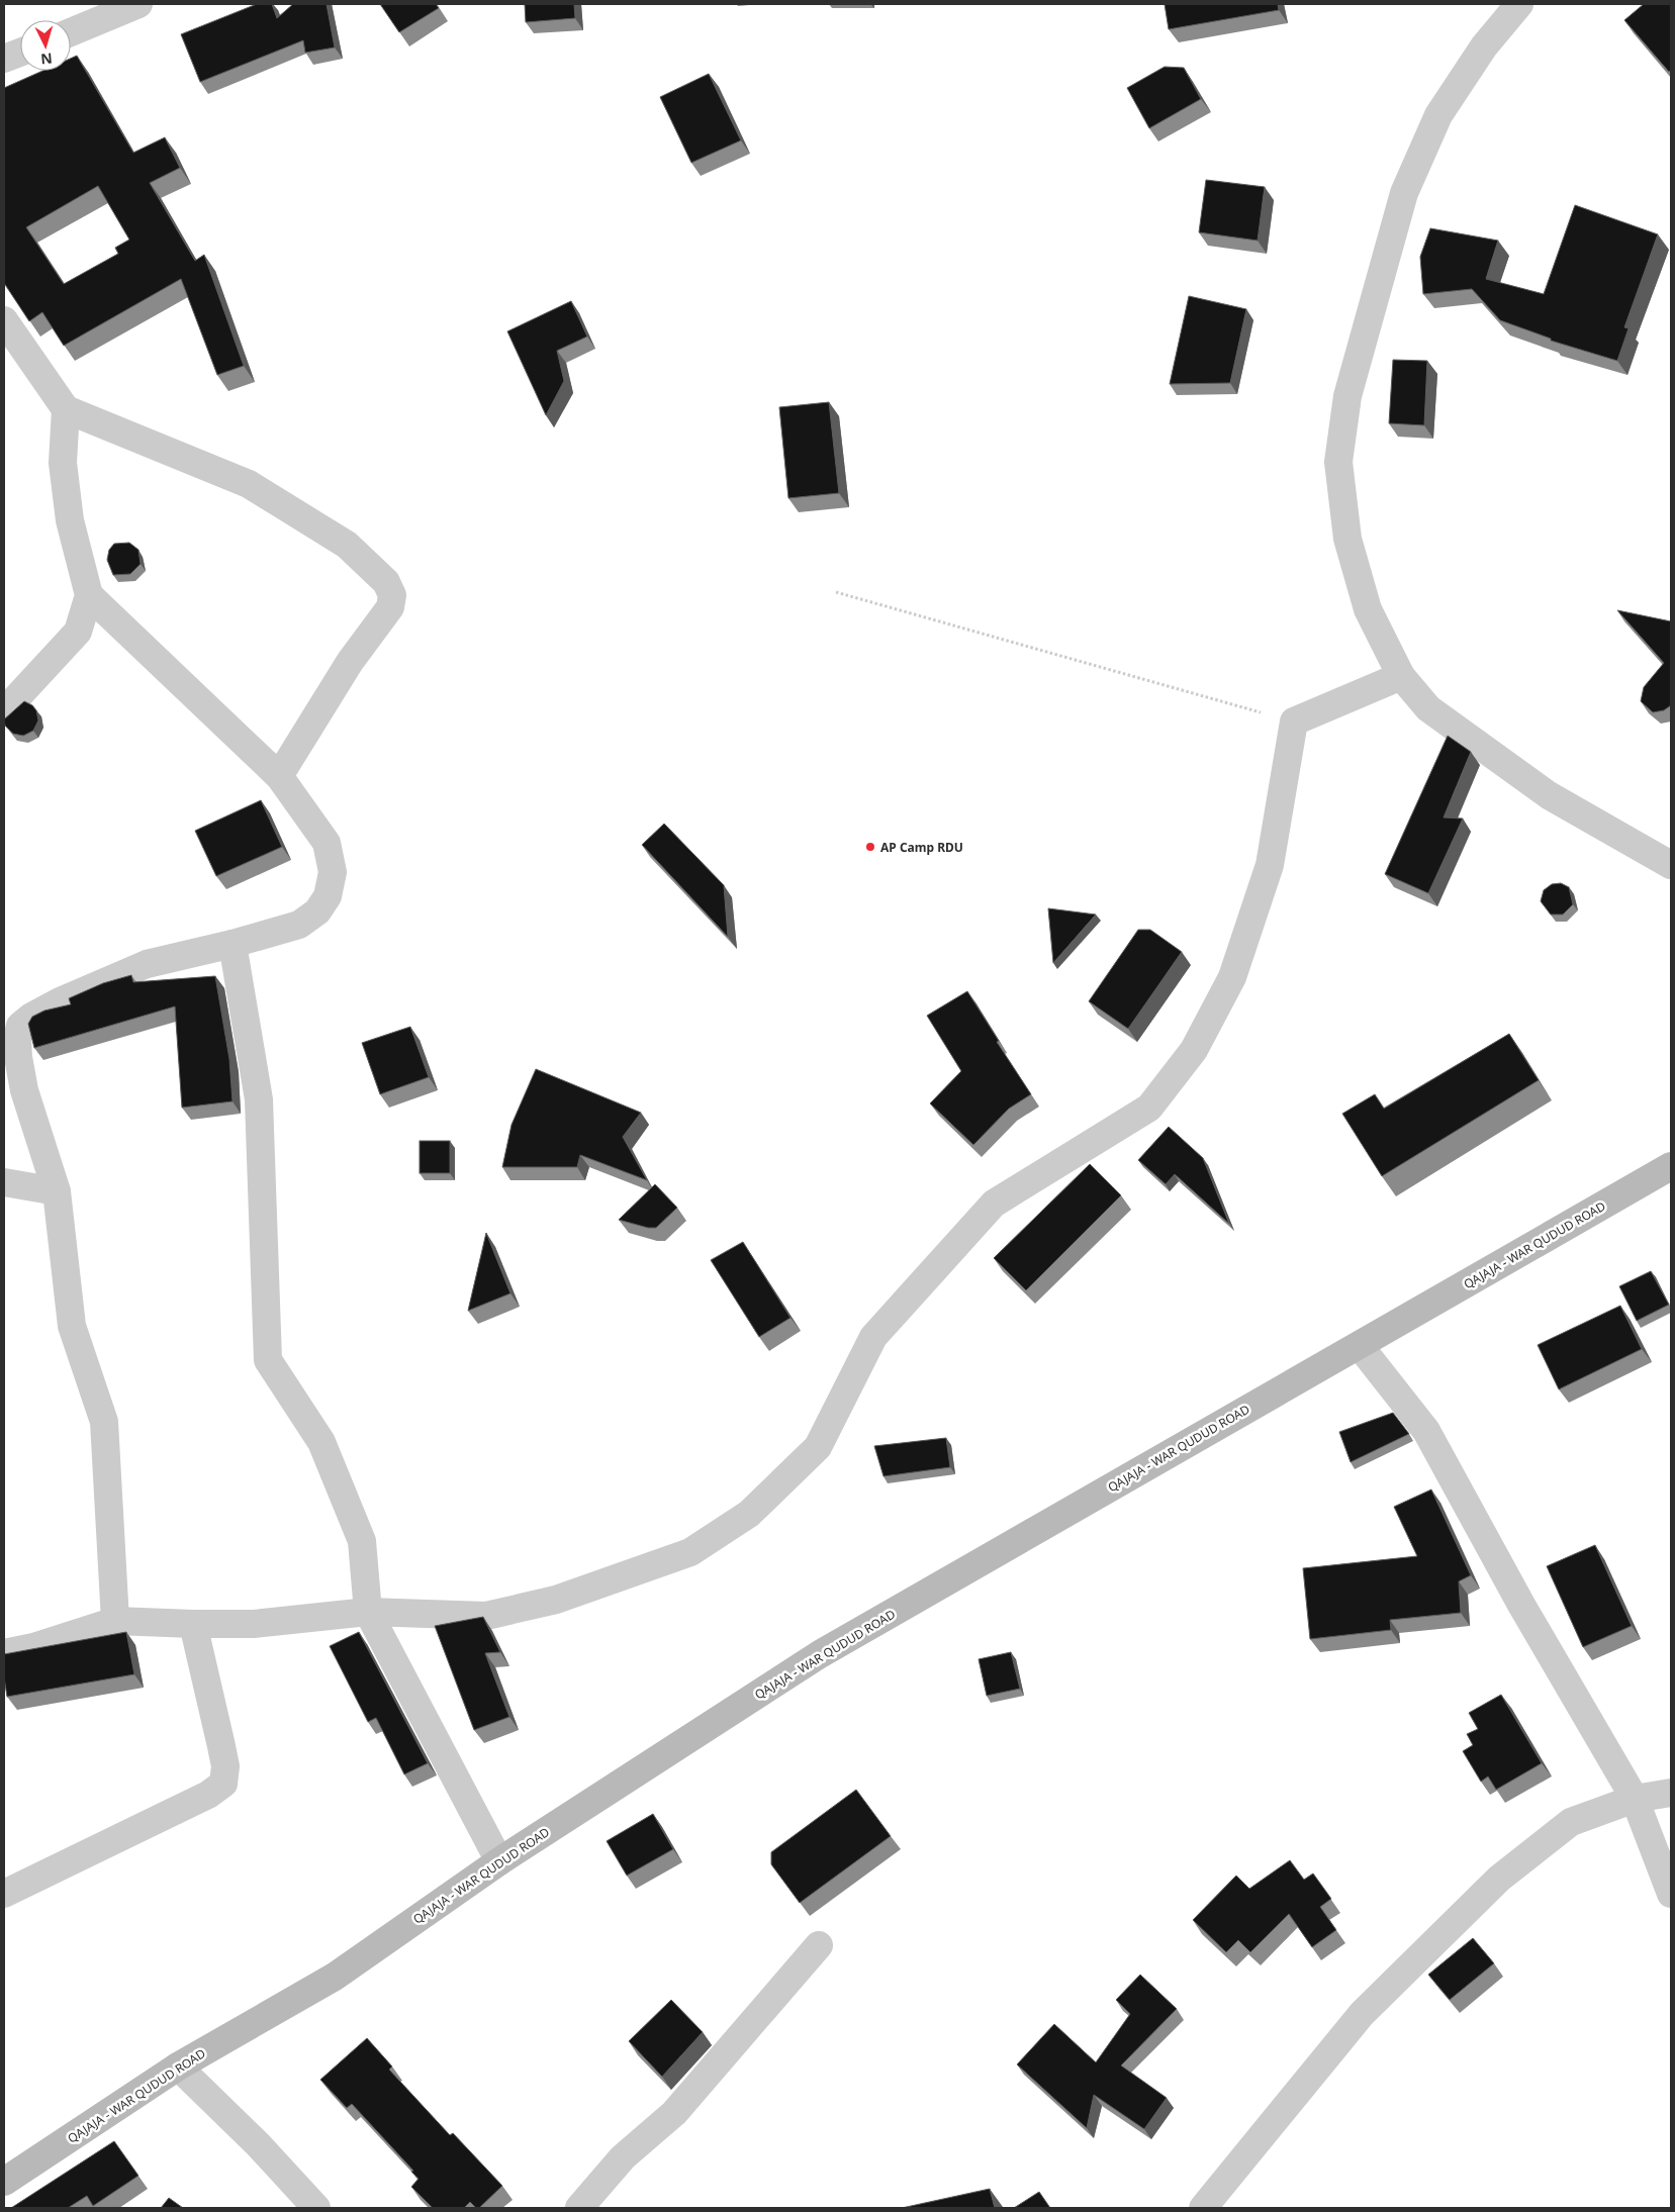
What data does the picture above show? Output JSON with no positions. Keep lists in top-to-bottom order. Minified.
{"streets":{"street":["QAJAJA - WAR QUDUD ROAD"]},"places":["AP Camp RDU"],"north":"bottom"}
